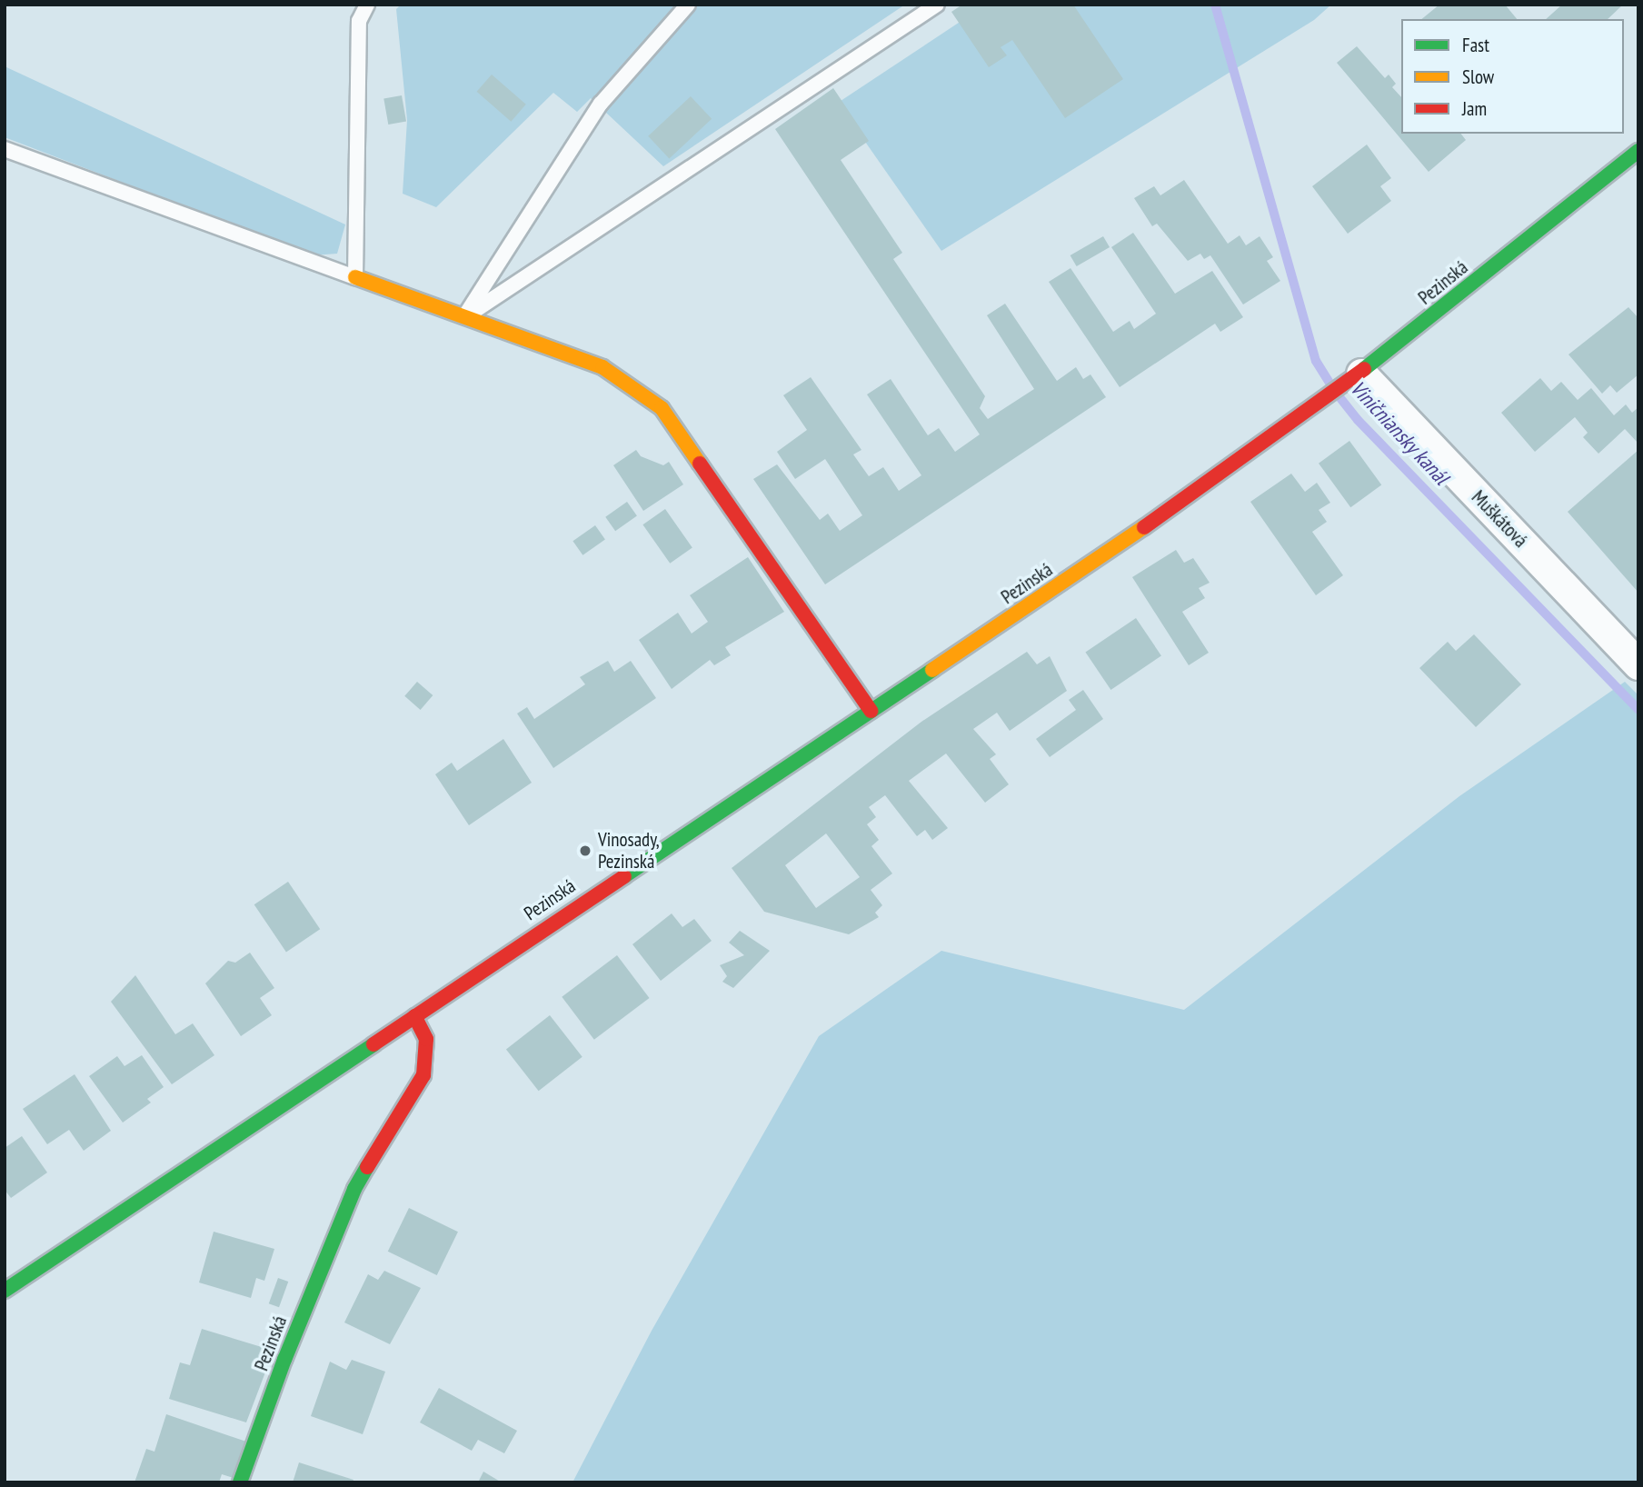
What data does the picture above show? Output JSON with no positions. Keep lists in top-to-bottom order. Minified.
{"streets":{"main road":["Pezinská"],"street":["Muškátová"]},"crossings":[["Pezinská","Muškátová"]],"water":["Viničniansky kanál"],"places":["Vinosady, Pezinská"],"legend":["Fast","Slow","Jam"]}
